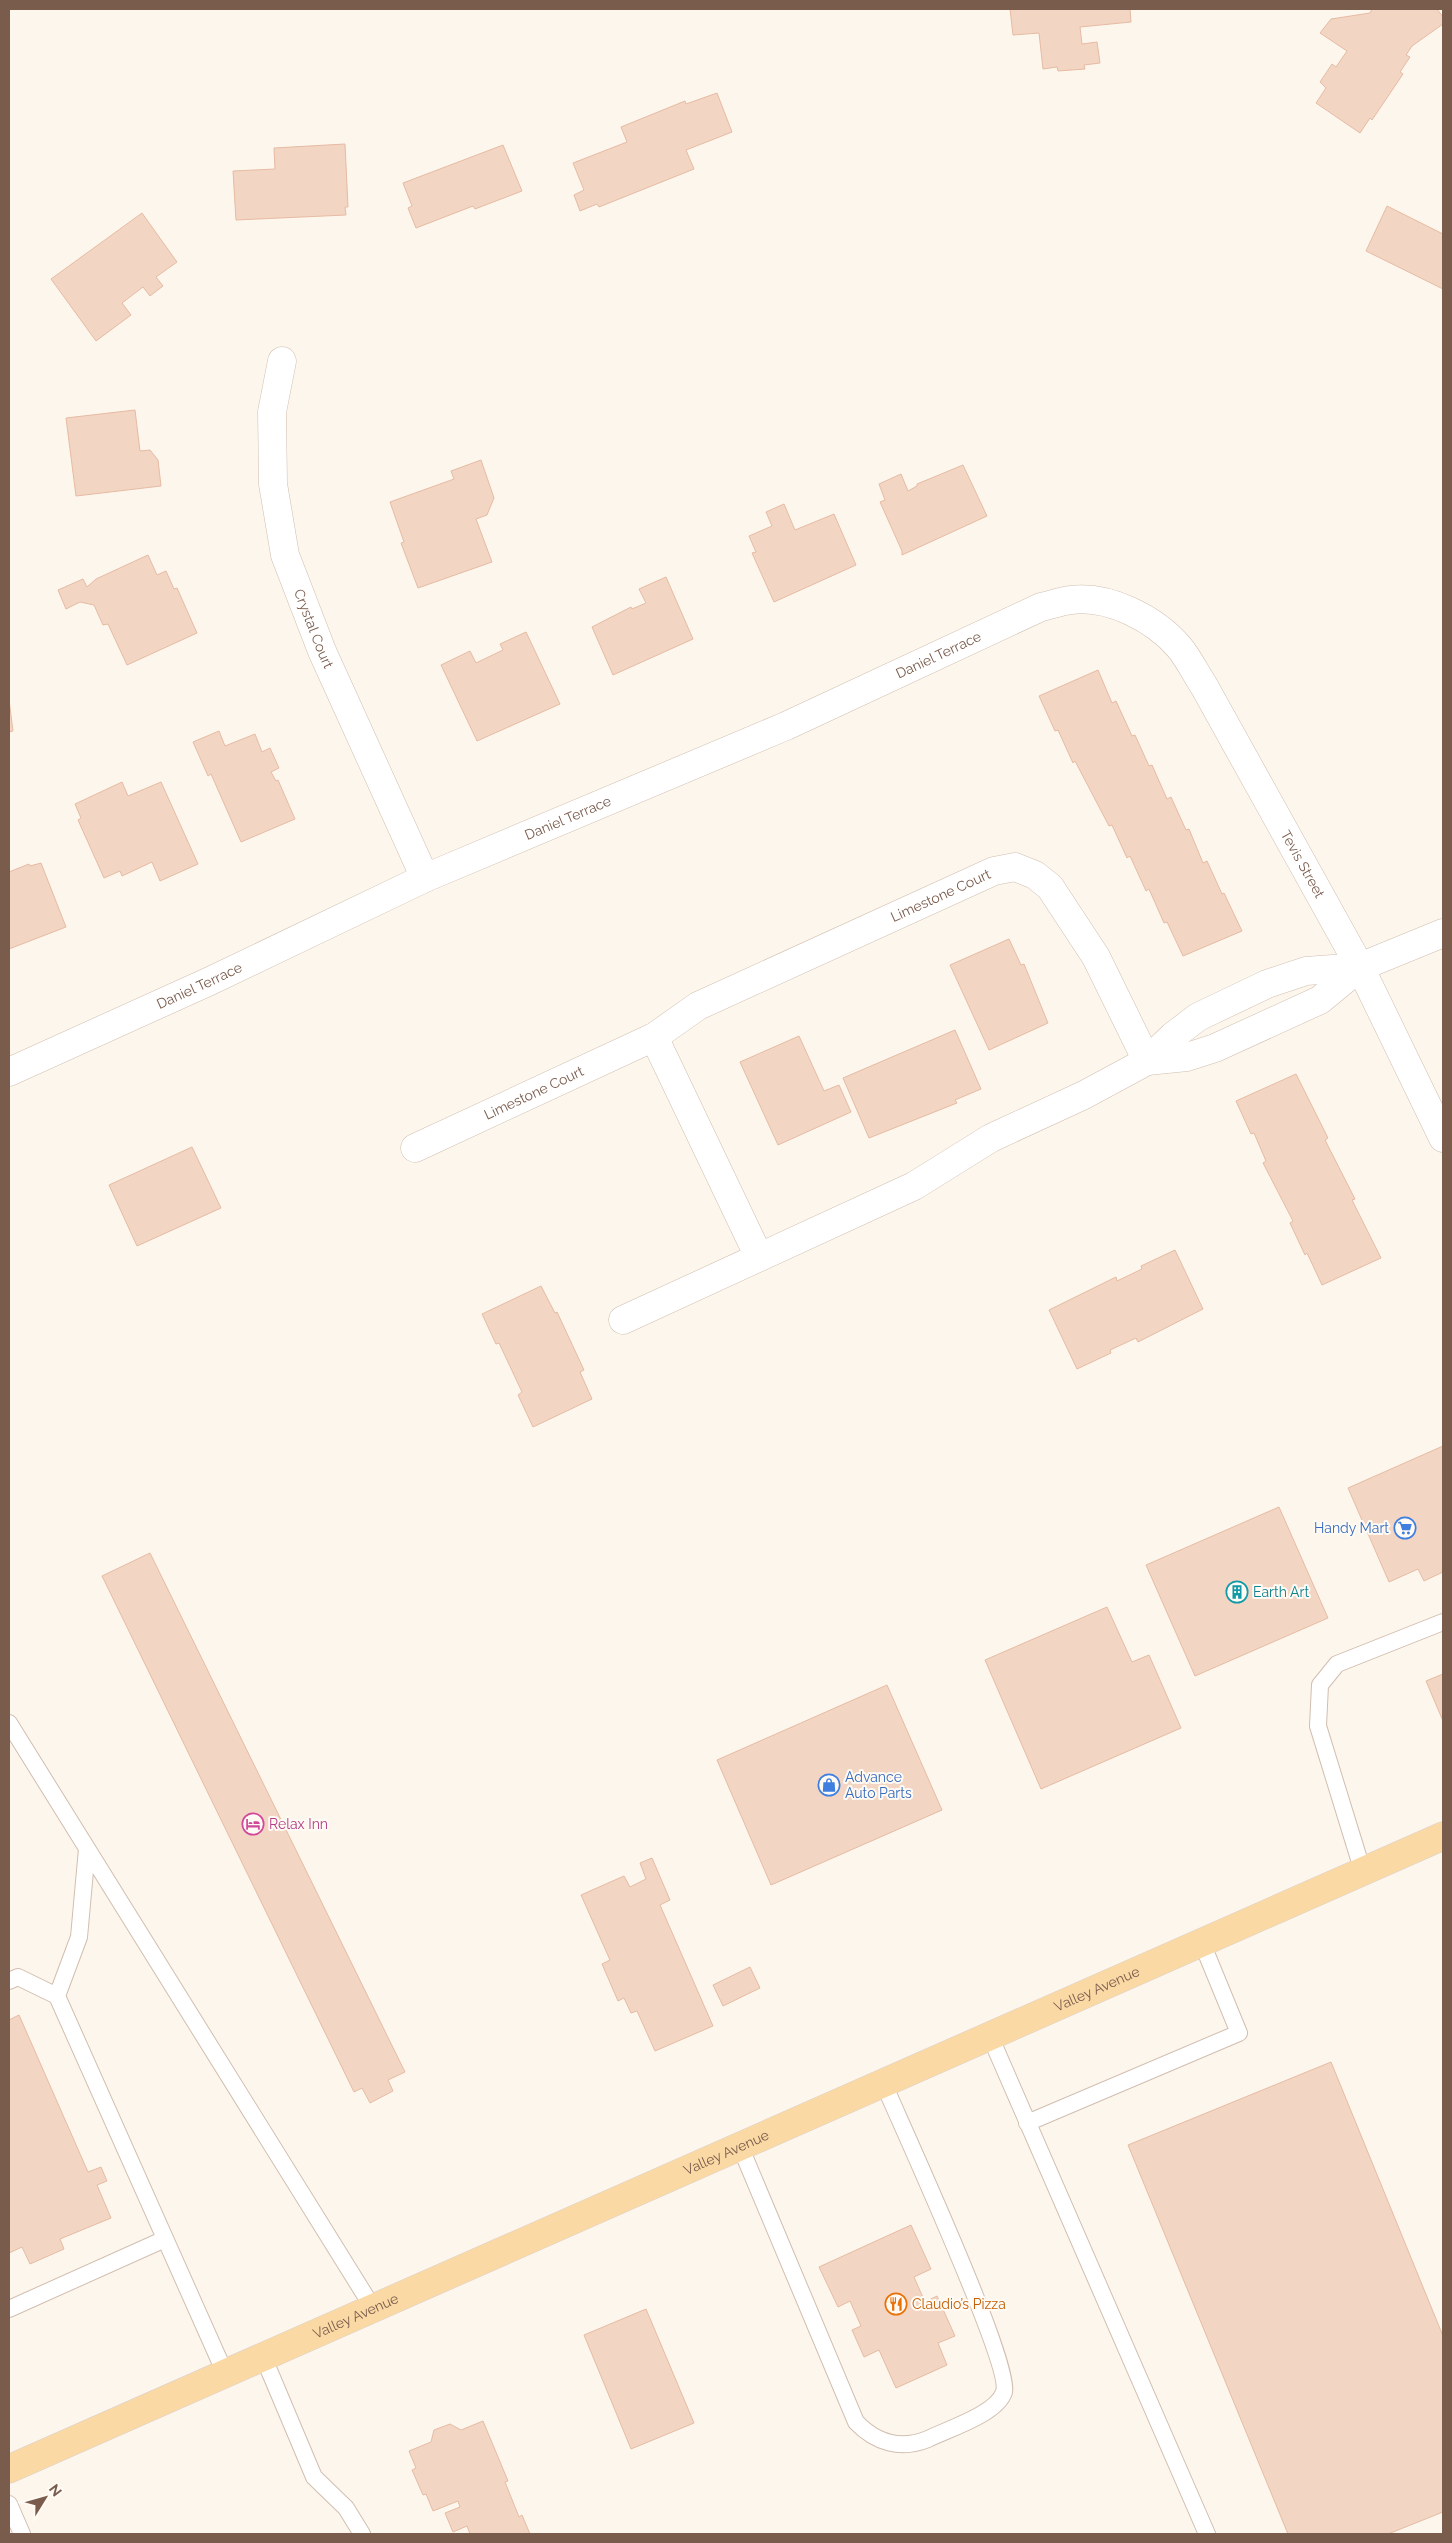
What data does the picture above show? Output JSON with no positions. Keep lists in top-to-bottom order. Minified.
{"streets":{"main road":["Valley Avenue"],"street":["Crystal Court","Daniel Terrace","Tevis Street","Limestone Court"]},"crossings":[["Crystal Court","Daniel Terrace"],["Daniel Terrace","Tevis Street"]],"places":{"supermarket":["Handy Mart"],"building":["Earth Art"],"shop":["Advance Auto Parts"],"hotel":["Relax Inn"],"restaurant":["Claudio’s Pizza"]},"north":"top right"}
